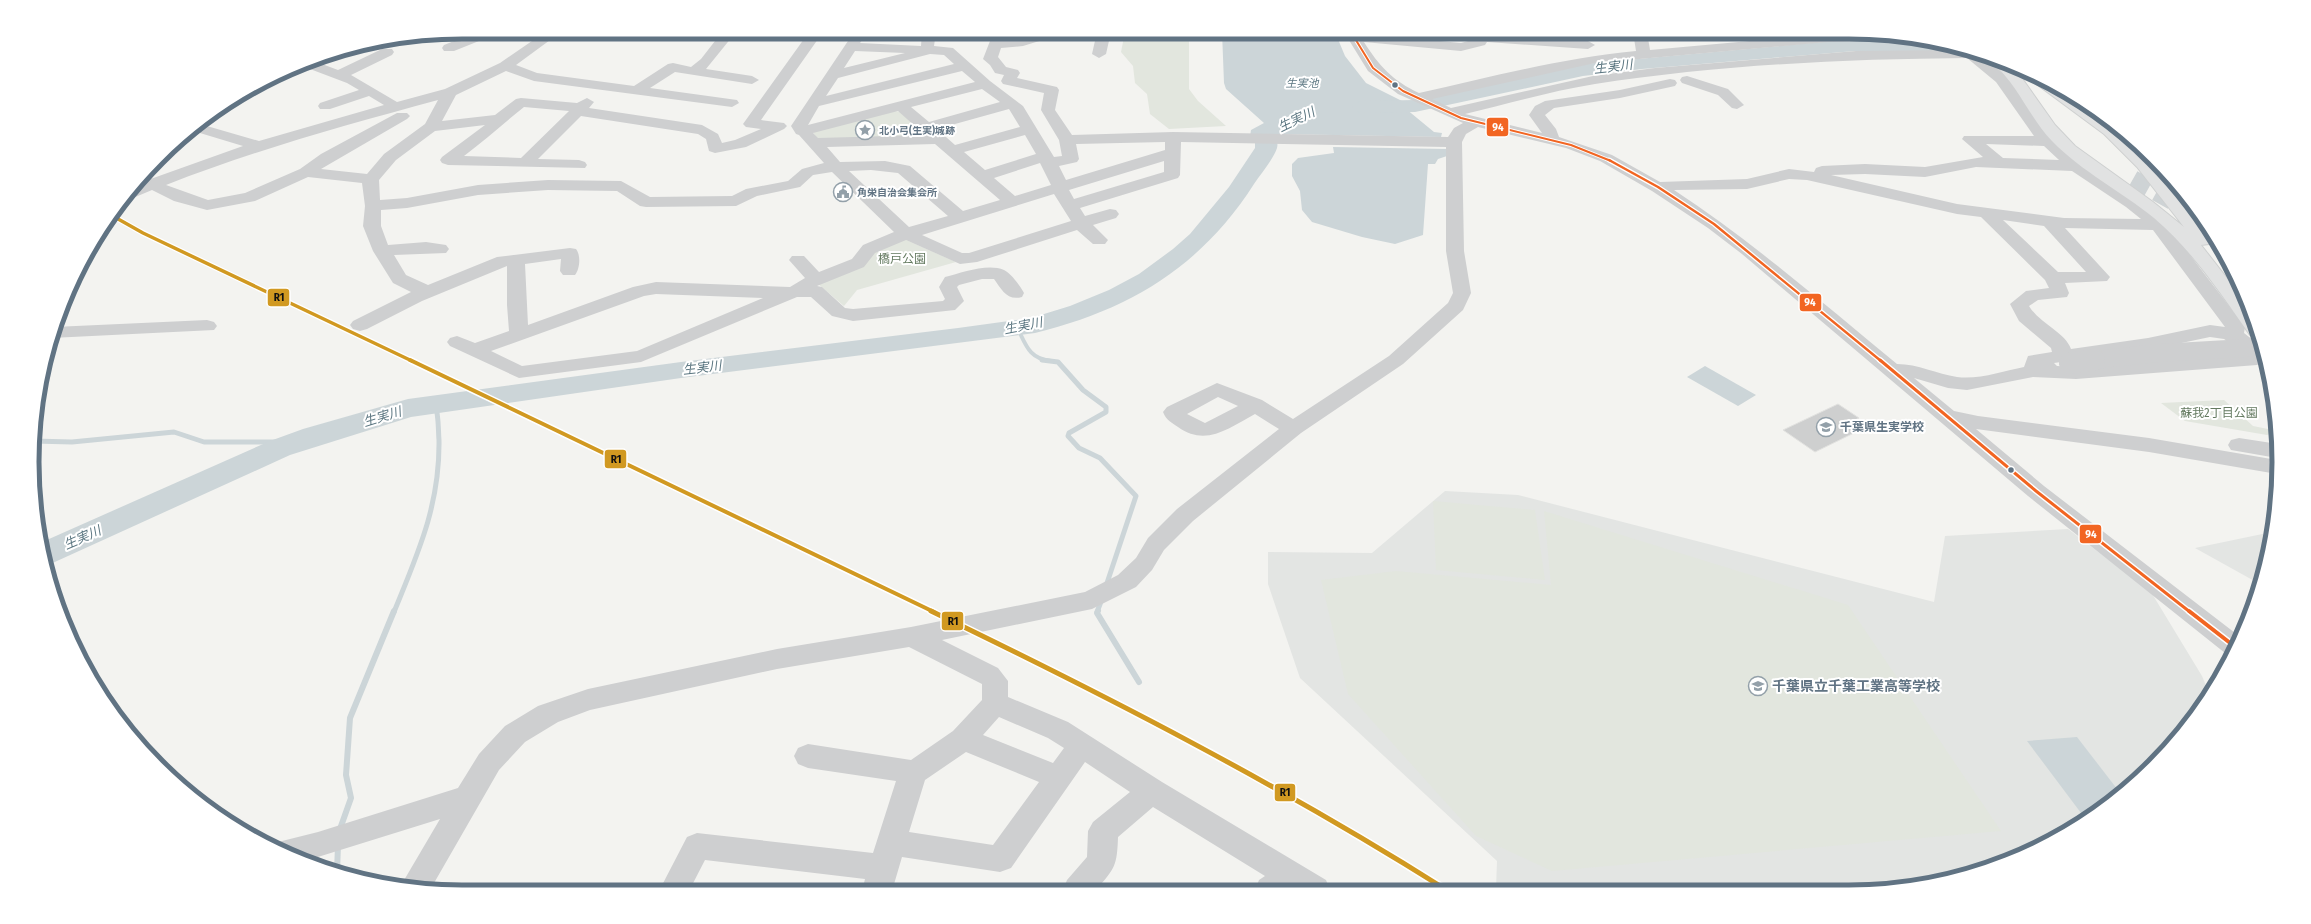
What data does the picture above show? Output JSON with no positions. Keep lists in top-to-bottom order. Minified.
{"water":["生実川","生実池"],"parks":["橋戸公園","蘇我2丁目公園"],"places":{"place":["北小弓(生実)城跡"],"public building":["角栄自治会集会所"],"school or university":["千葉県生実学校","千葉県立千葉工業高等学校"]},"lines":["transit line 94","transit line R1"]}
